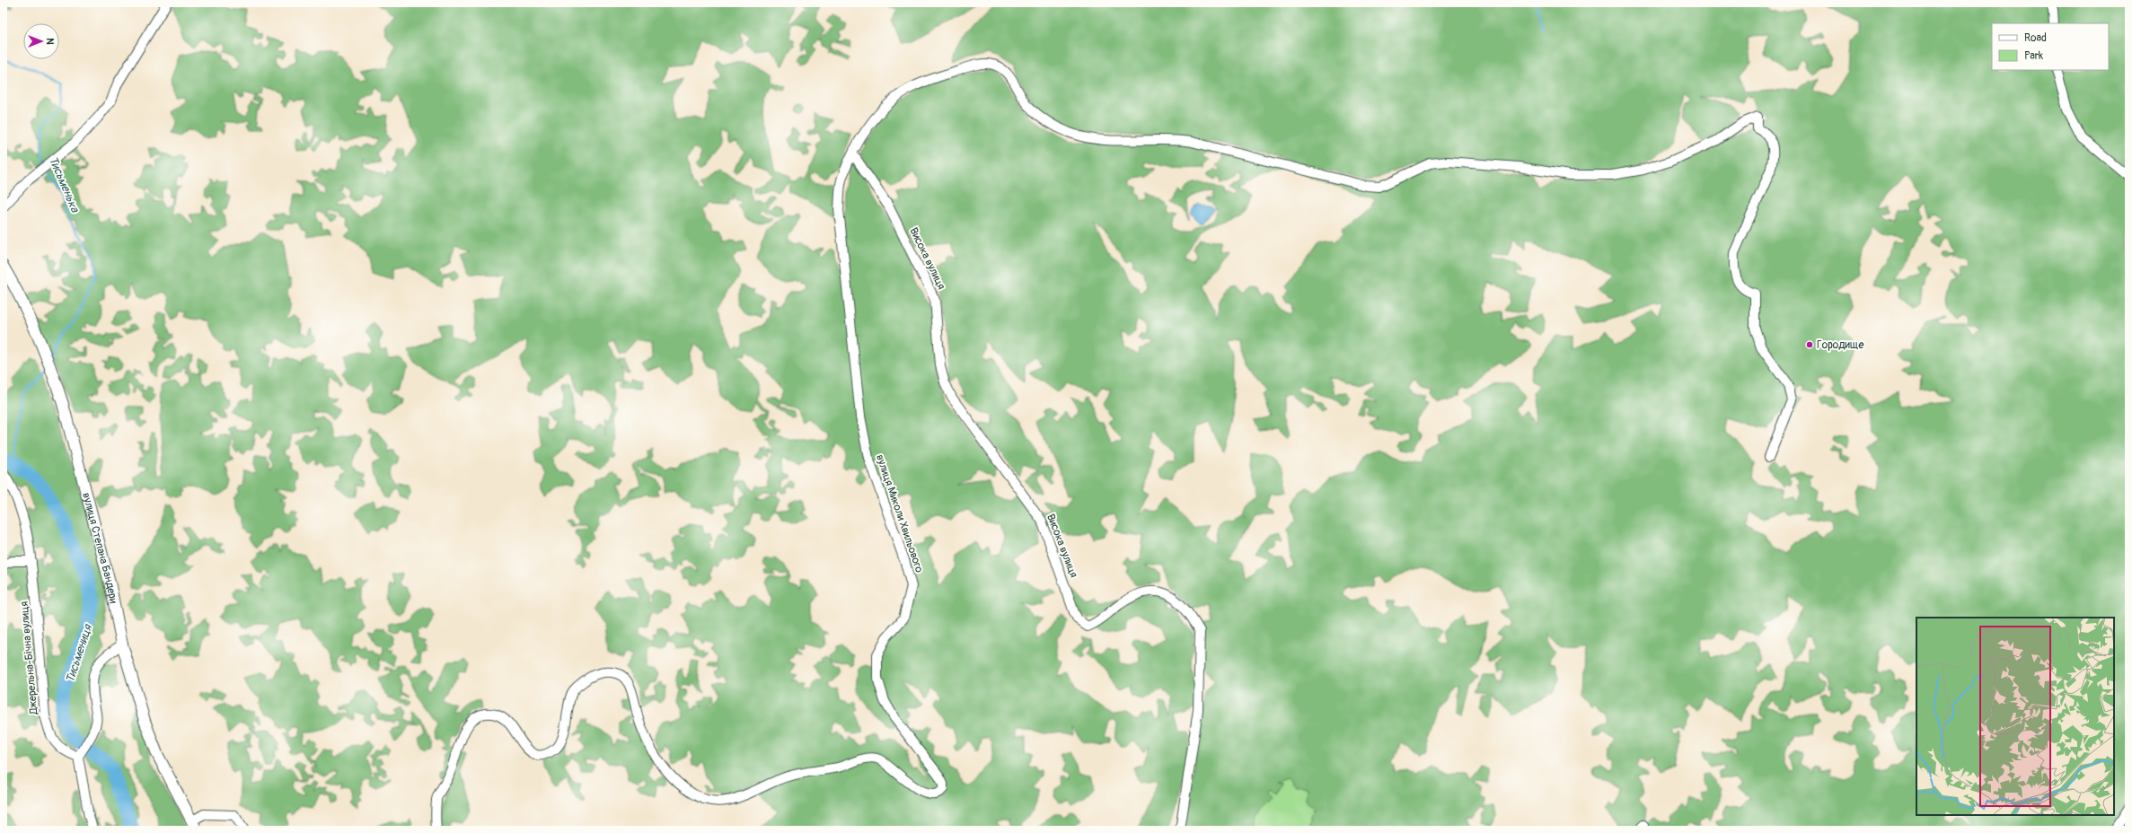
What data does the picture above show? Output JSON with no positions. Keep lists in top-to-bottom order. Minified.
{"streets":{"main road":["вулиця Степана Бандери"],"street":["Висока вулиця","вулиця Миколи Хвильового","Джерельна-Бічна вулиця"]},"crossings":[["Висока вулиця","вулиця Миколи Хвильового"]],"water":["Тисьменька","Тисьмениця"],"places":["Городище"],"legend":["Road","Park"],"north":"right"}
